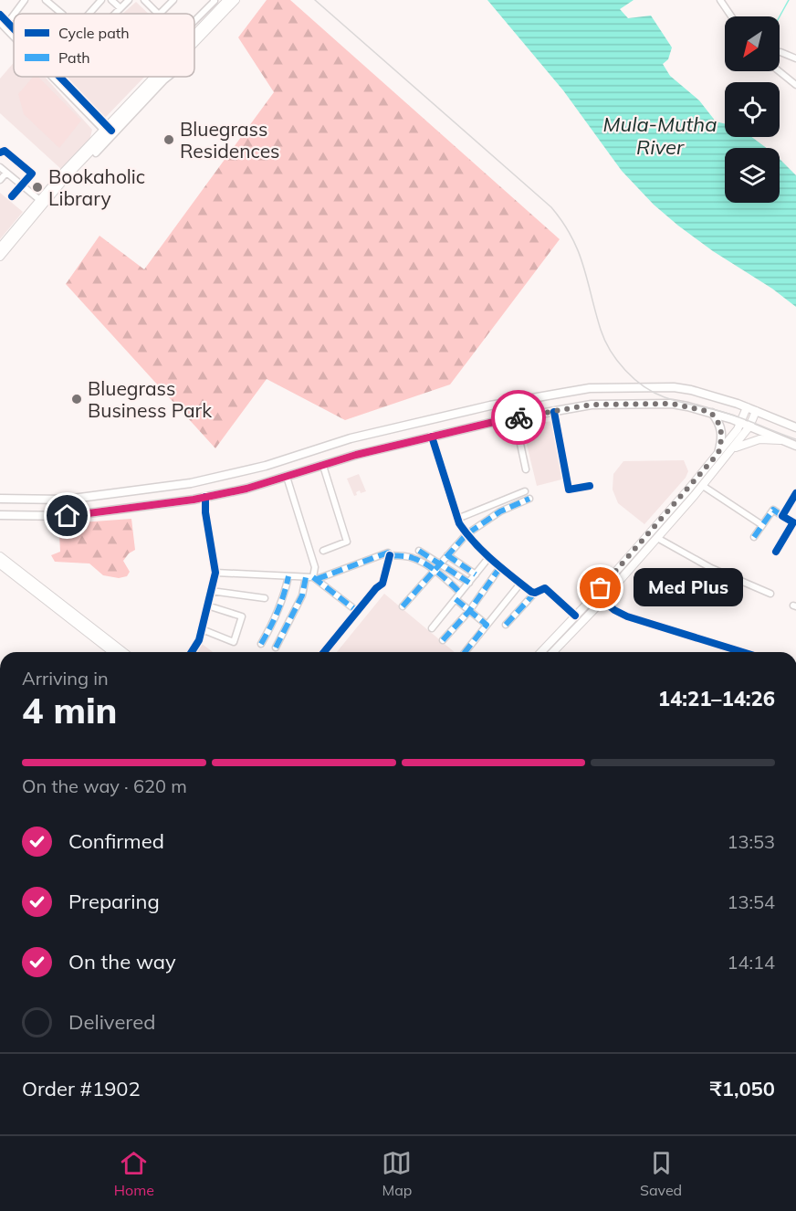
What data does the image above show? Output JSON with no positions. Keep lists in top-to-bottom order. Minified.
{"water":["Mula-Mutha River"],"places":["Bluegrass Residences","Bookaholic Library","Bluegrass Business Park","Med Plus"],"legend":["Cycle path","Path"],"north":"bottom left","page":{"bubble":"Med Plus","heading":["4 min","Arriving in","14:21–14:26"],"panel":["Order #1902","₹1,050"],"bar":"On the way · 620 m","list":[["Confirmed","13:53"],["Preparing","13:54"],["On the way","14:14"],"Delivered"],"tabs":["Home","Map","Saved"]}}
